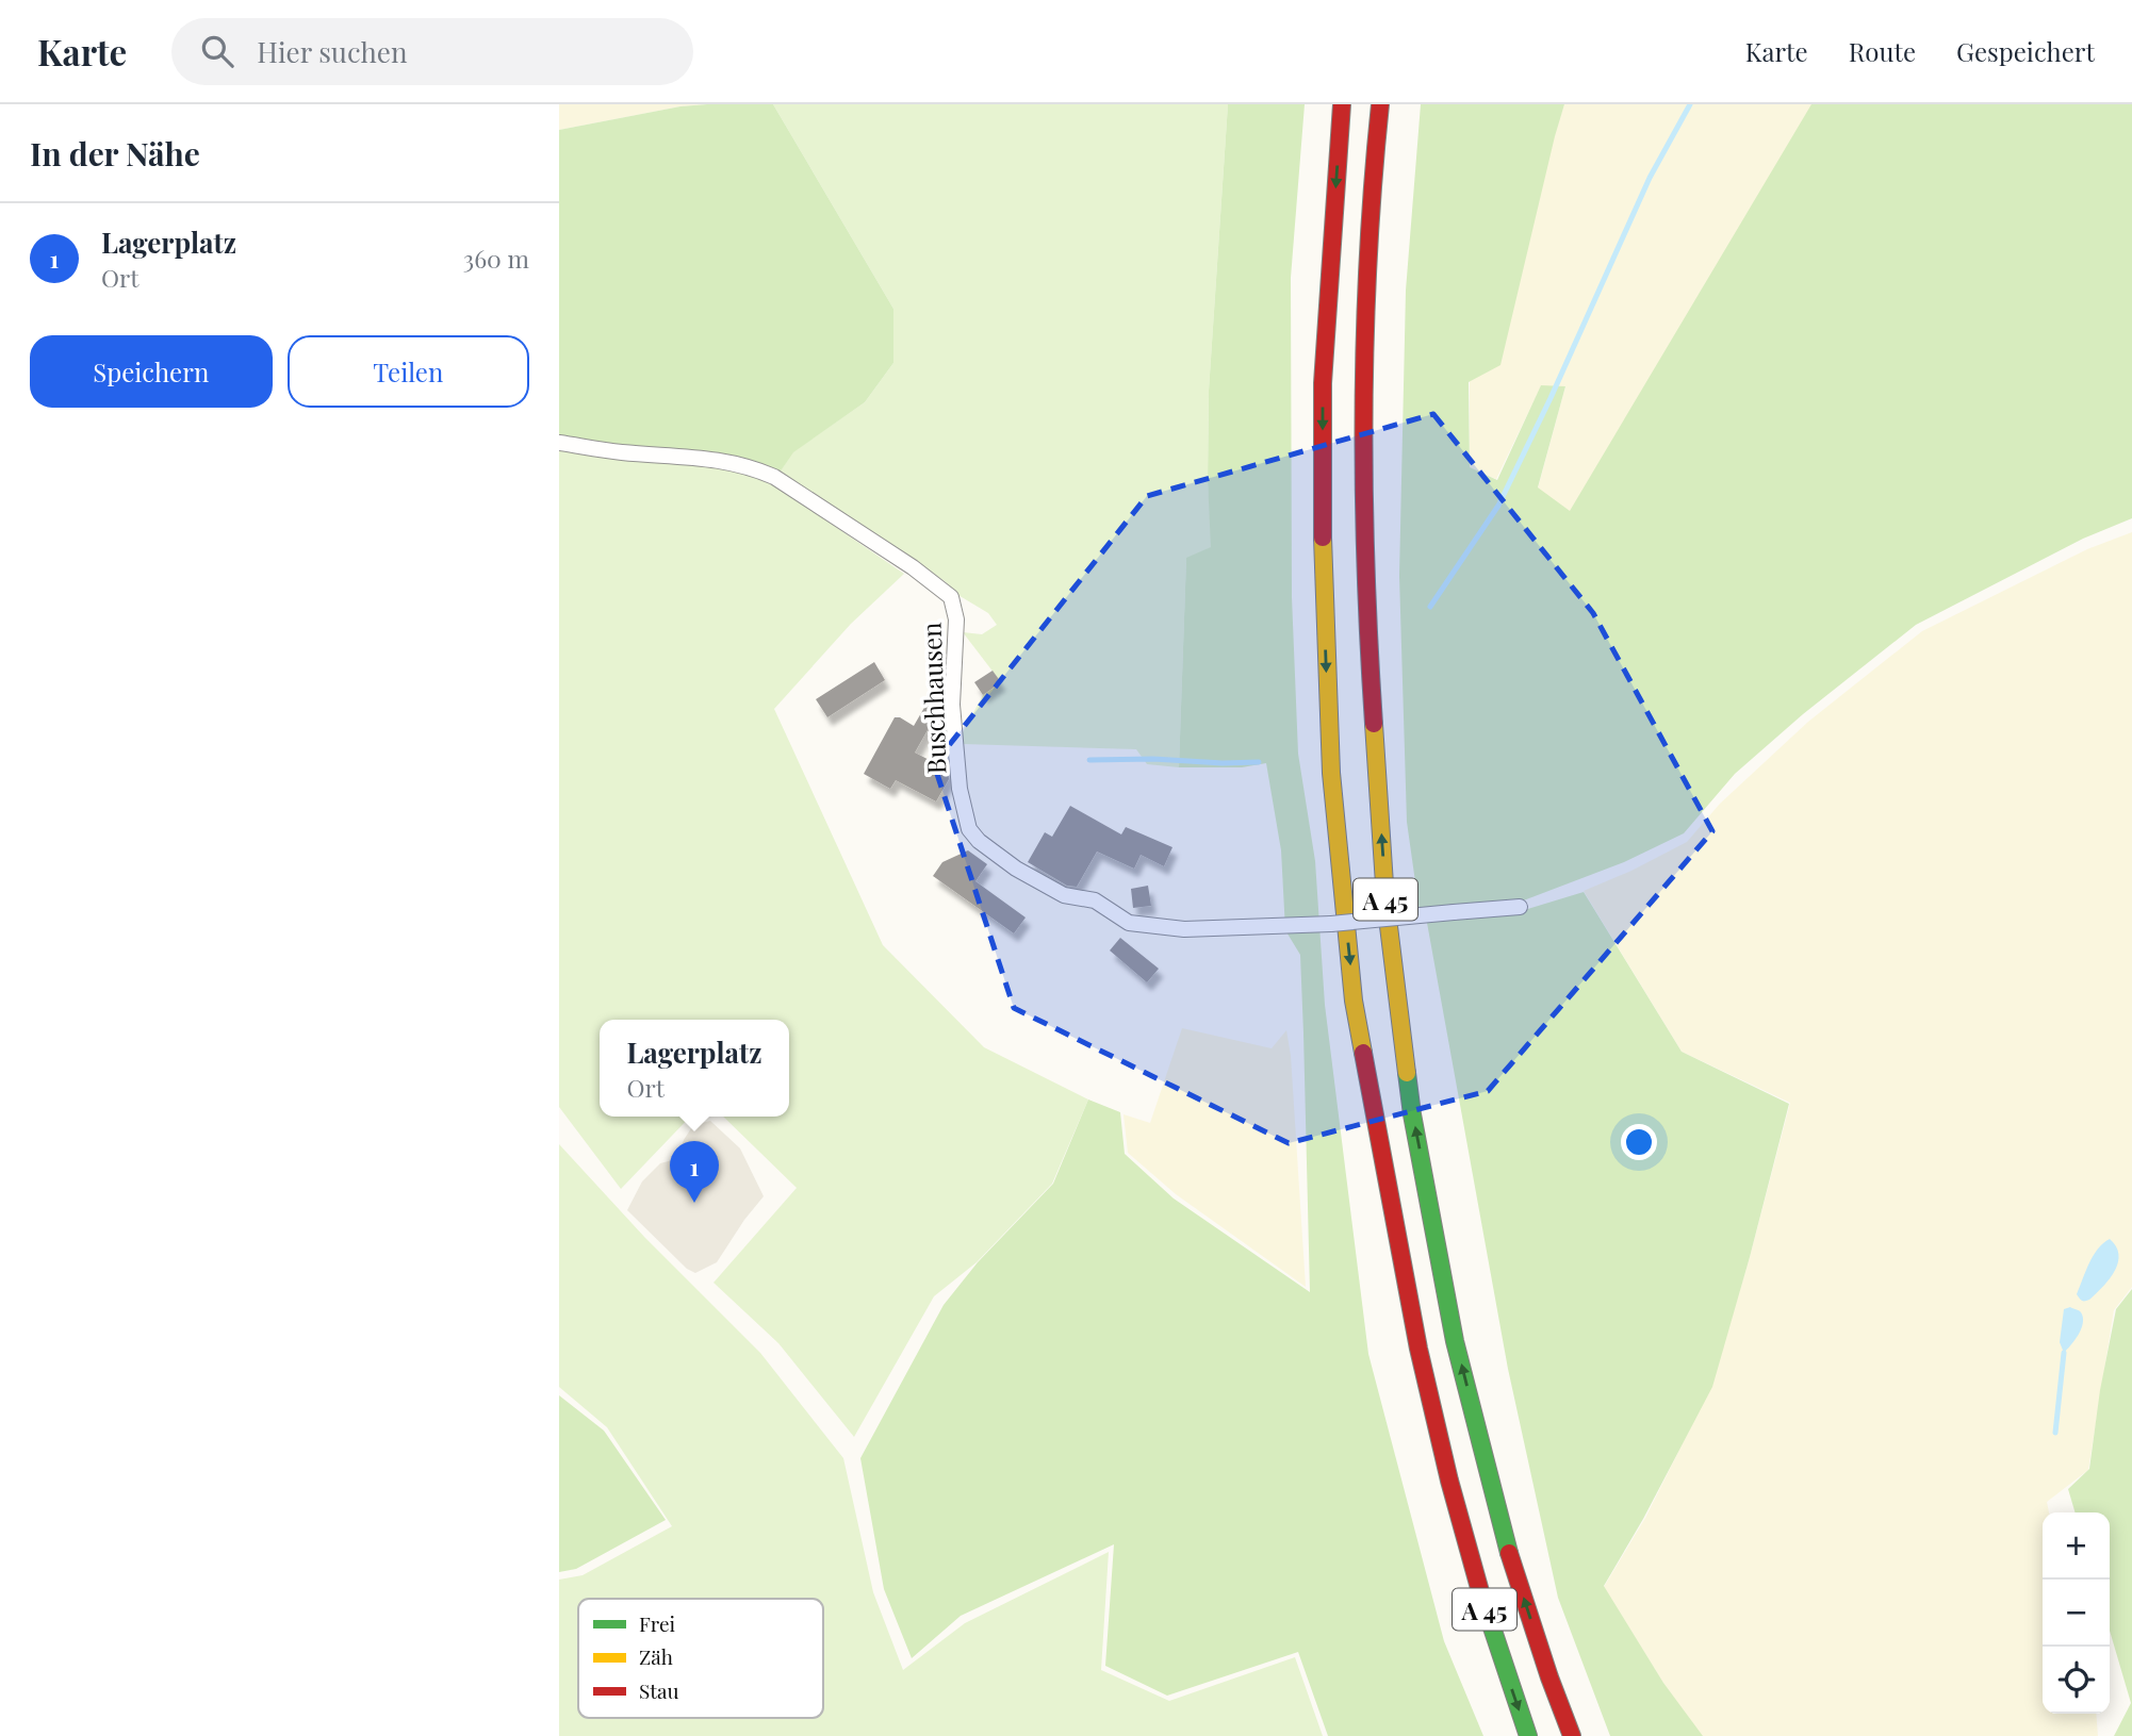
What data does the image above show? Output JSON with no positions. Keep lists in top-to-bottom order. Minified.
{"streets":{"highway":["A 45"],"street":["Buschhausen"]},"legend":["Frei","Zäh","Stau"],"page":{"header":"Karte","search":"Hier suchen","nav":["Karte","Route","Gespeichert"],"heading":"In der Nähe","list":[{"mark":"1","name":"Lagerplatz","note":"Ort","value":"360 m"}],"buttons":["Speichern","Teilen"],"popup":["Lagerplatz","Ort"],"pins":"1","map_buttons":["+","−"]}}
